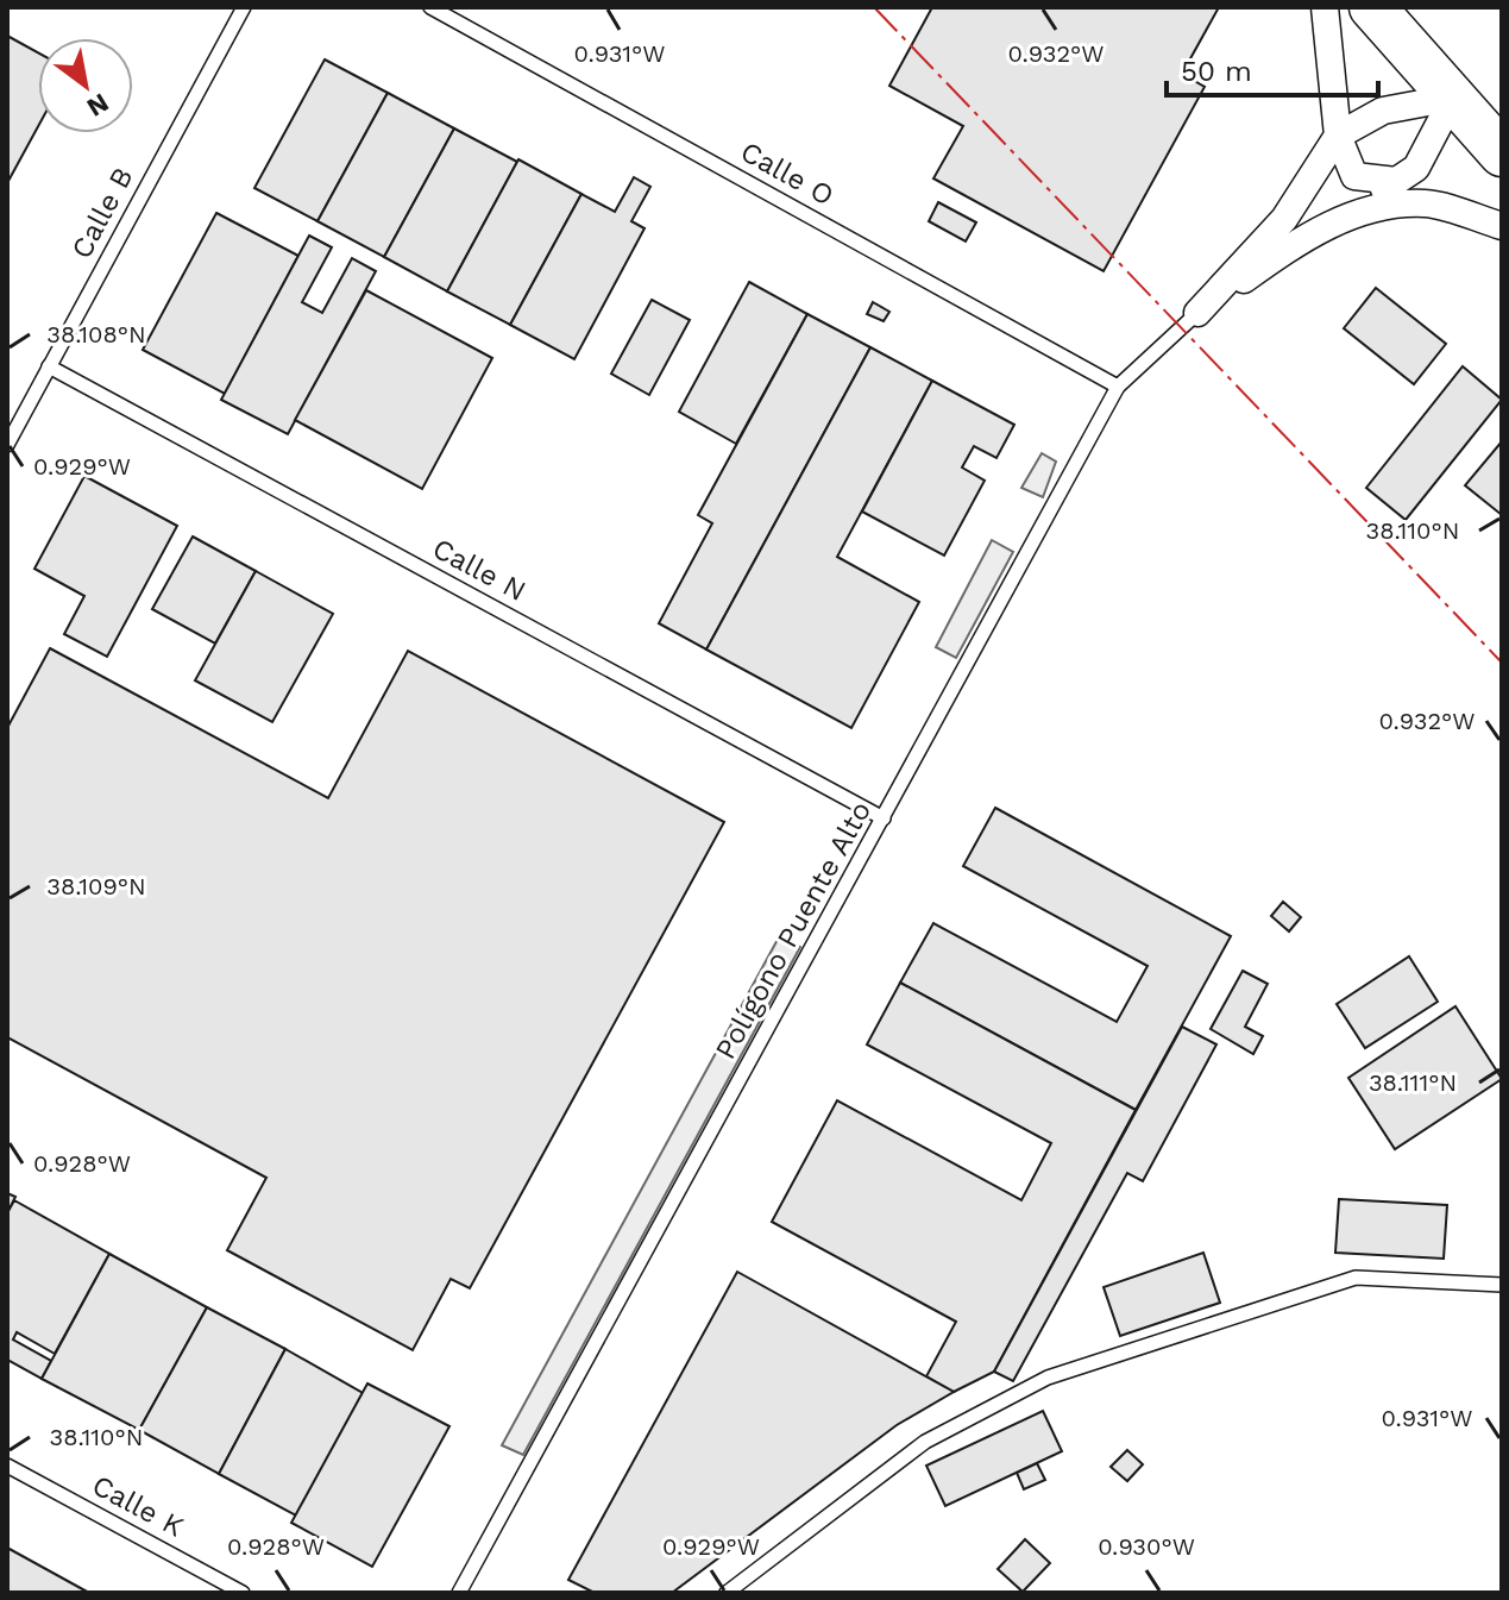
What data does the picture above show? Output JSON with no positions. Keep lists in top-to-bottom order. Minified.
{"streets":{"lane":["Calle O","Calle B","Calle N","Polígono Puente Alto","Calle K"]},"crossings":[["Calle O","Polígono Puente Alto"],["Calle B","Calle N"],["Calle N","Polígono Puente Alto"]],"scale_bar":"50 m","north":"bottom right","coordinates":["0.931°W","0.932°W","38.108°N","0.929°W","38.110°N","38.109°N","38.111°N","0.928°W","0.930°W"]}
